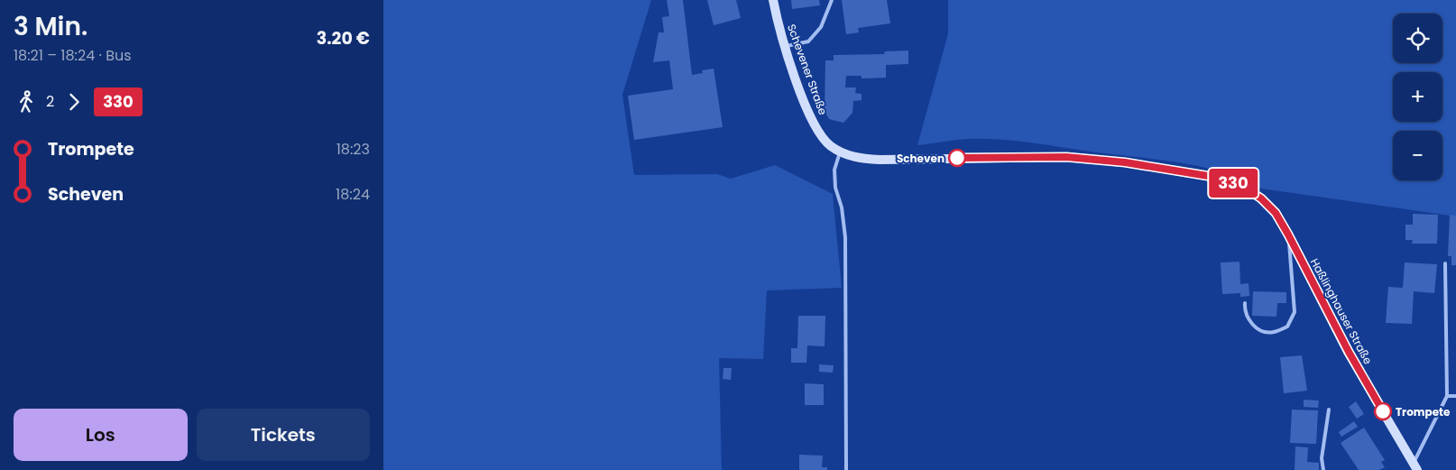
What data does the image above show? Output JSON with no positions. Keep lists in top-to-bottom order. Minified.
{"streets":{"main road":["Schevener Straße","Haßlinghauser Straße"]},"crossings":[["Schevener Straße","Haßlinghauser Straße"]],"places":["Scheven","Trompete"],"lines":["bus line 330"],"page":{"heading":["3 Min.","18:21 – 18:24 · Bus","3.20 €"],"on_map":"330","map_buttons":["+","−"],"legs":["2","330"],"list":[{"name":"Trompete","value":"18:23"},{"name":"Scheven","value":"18:24"}],"buttons":["Los","Tickets"]}}
